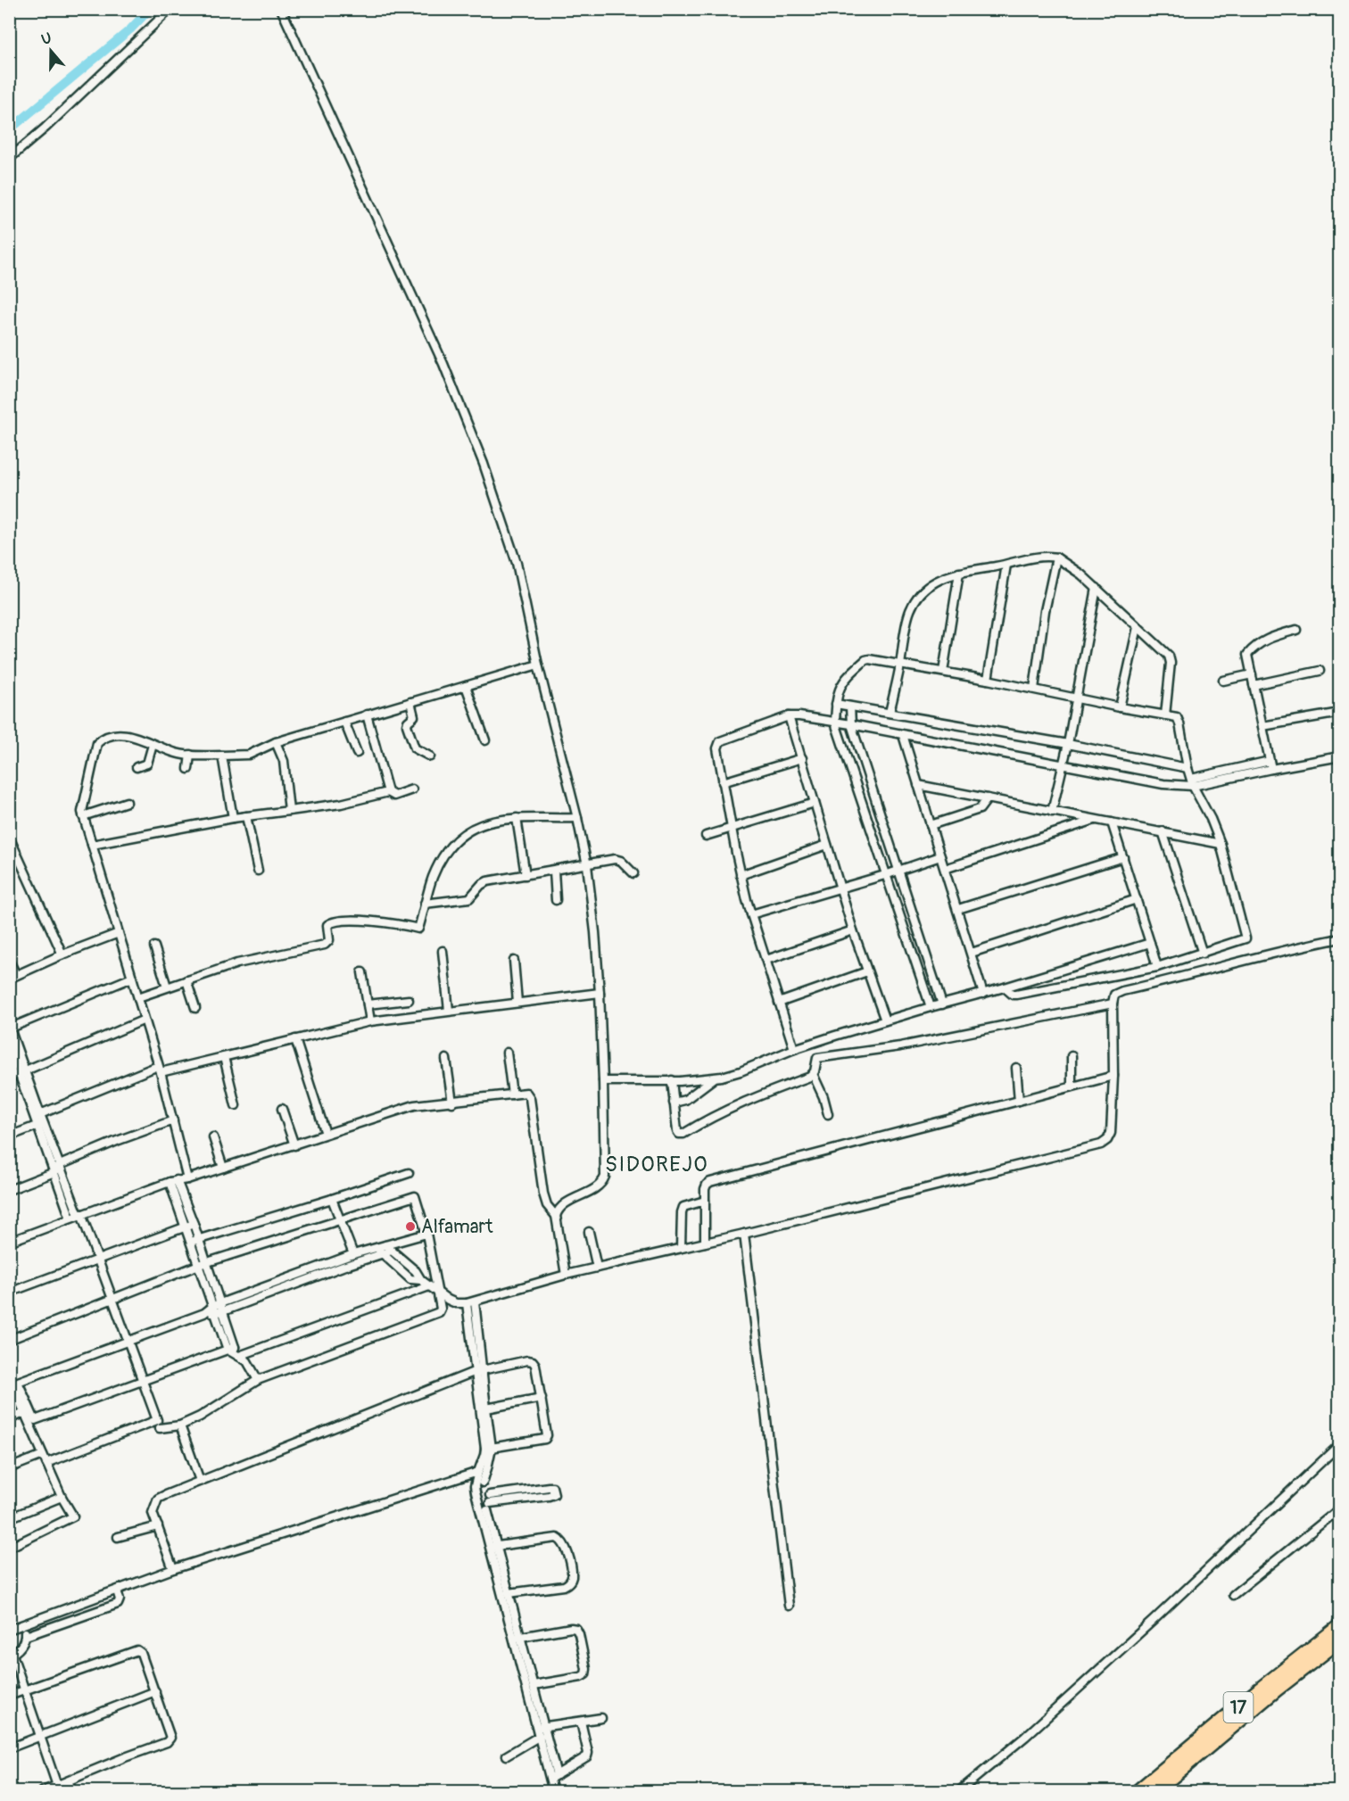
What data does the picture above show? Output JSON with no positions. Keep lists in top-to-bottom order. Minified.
{"streets":{"highway":["17"]},"districts":["SIDOREJO"],"places":["Alfamart"],"north":"top"}
